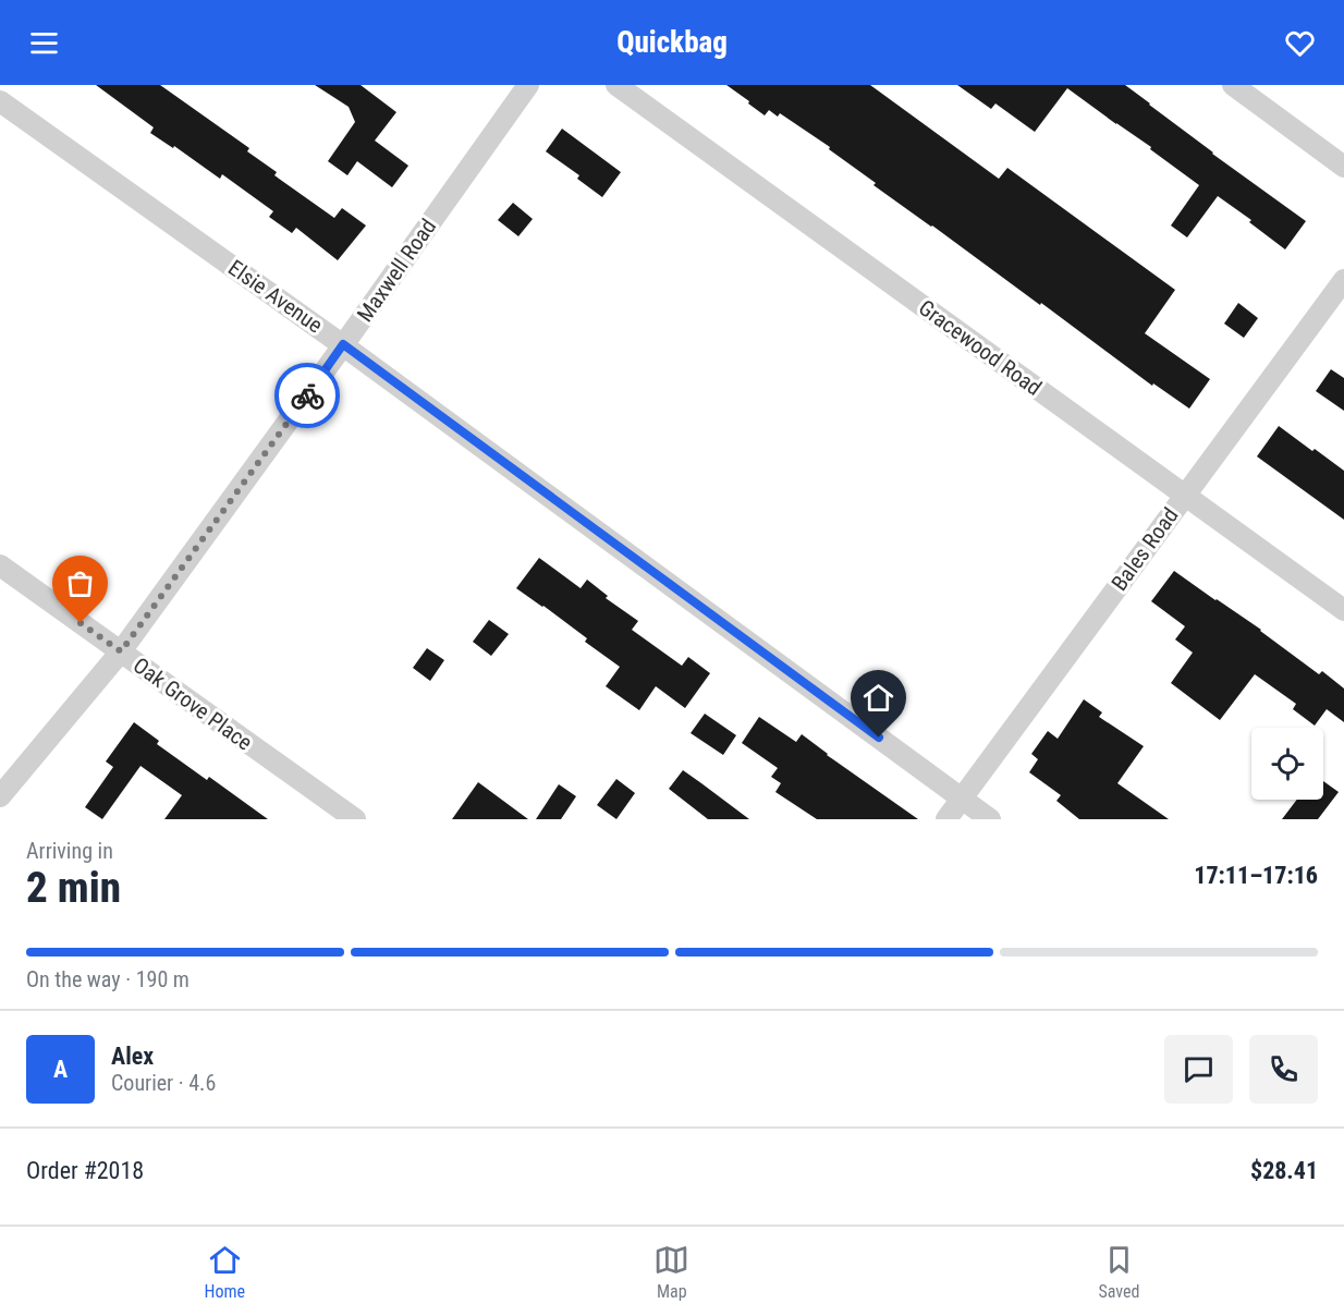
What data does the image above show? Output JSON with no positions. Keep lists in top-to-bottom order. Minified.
{"streets":{"street":["Maxwell Road","Elsie Avenue","Gracewood Road","Bales Road","Oak Grove Place"]},"crossings":[["Maxwell Road","Elsie Avenue"],["Maxwell Road","Oak Grove Place"],["Elsie Avenue","Bales Road"],["Gracewood Road","Bales Road"]],"page":{"header":"Quickbag","heading":["2 min","Arriving in","17:11–17:16"],"panel":["Alex","Courier · 4.6","Order #2018","$28.41"],"bar":"On the way · 190 m","round":"A","tabs":["Home","Map","Saved"]}}
